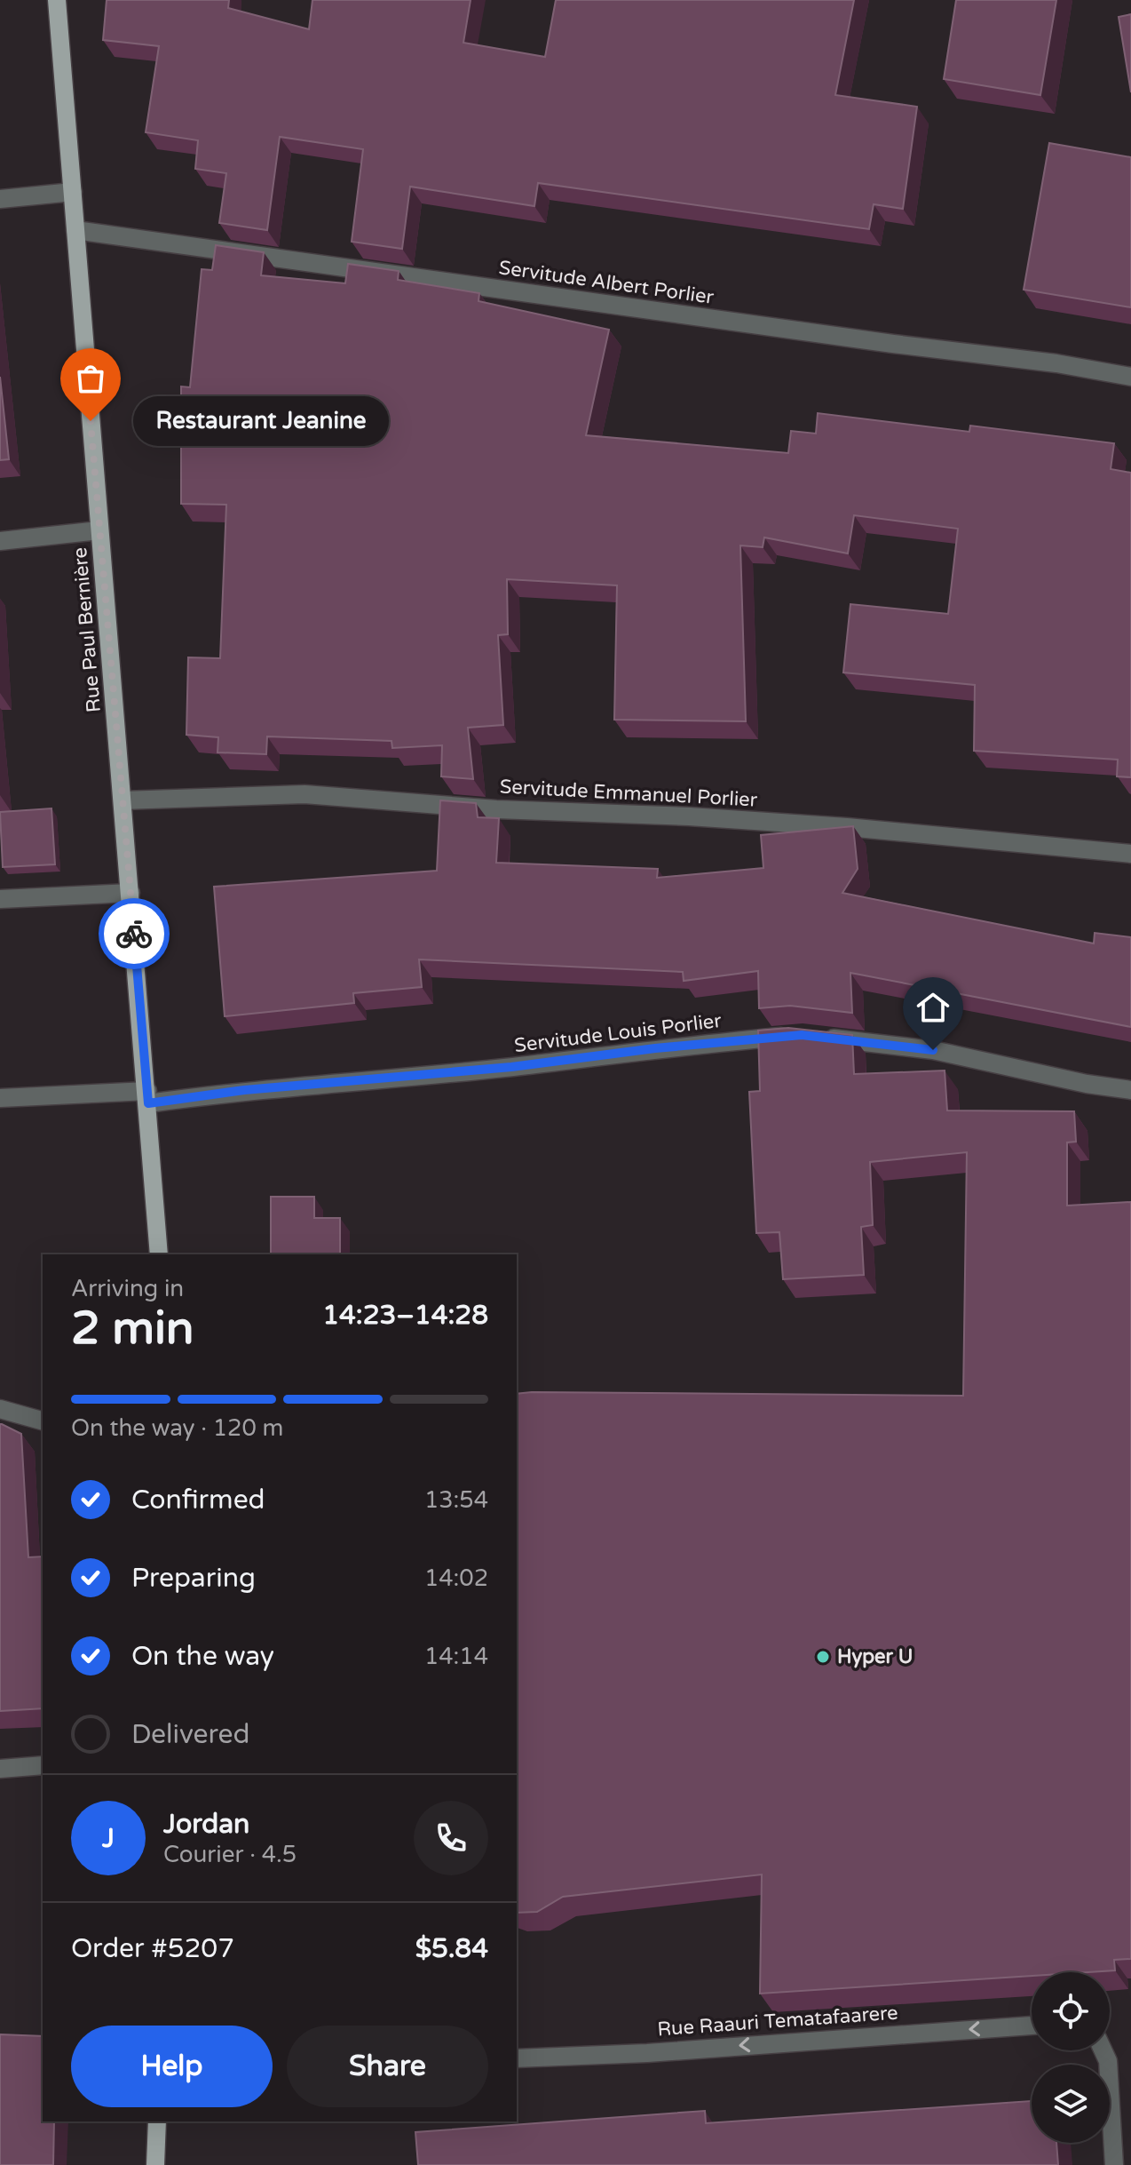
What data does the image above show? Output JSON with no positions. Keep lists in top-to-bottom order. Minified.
{"streets":{"main road":["Rue Paul Bernière"],"street":["Servitude Albert Porlier","Servitude Emmanuel Porlier","Servitude Louis Porlier","Rue Raauri Tematafaarere"]},"crossings":[["Servitude Albert Porlier","Rue Paul Bernière"],["Rue Paul Bernière","Servitude Emmanuel Porlier"],["Rue Paul Bernière","Servitude Louis Porlier"]],"one_way":["Rue Raauri Tematafaarere"],"places":["Restaurant Jeanine","Hyper U"],"page":{"bubble":"Restaurant Jeanine","heading":["2 min","Arriving in","14:23–14:28"],"panel":["Jordan","Courier · 4.5","Order #5207","$5.84"],"bar":"On the way · 120 m","list":[["Confirmed","13:54"],["Preparing","14:02"],["On the way","14:14"],"Delivered"],"round":"J","buttons":["Help","Share"]}}
